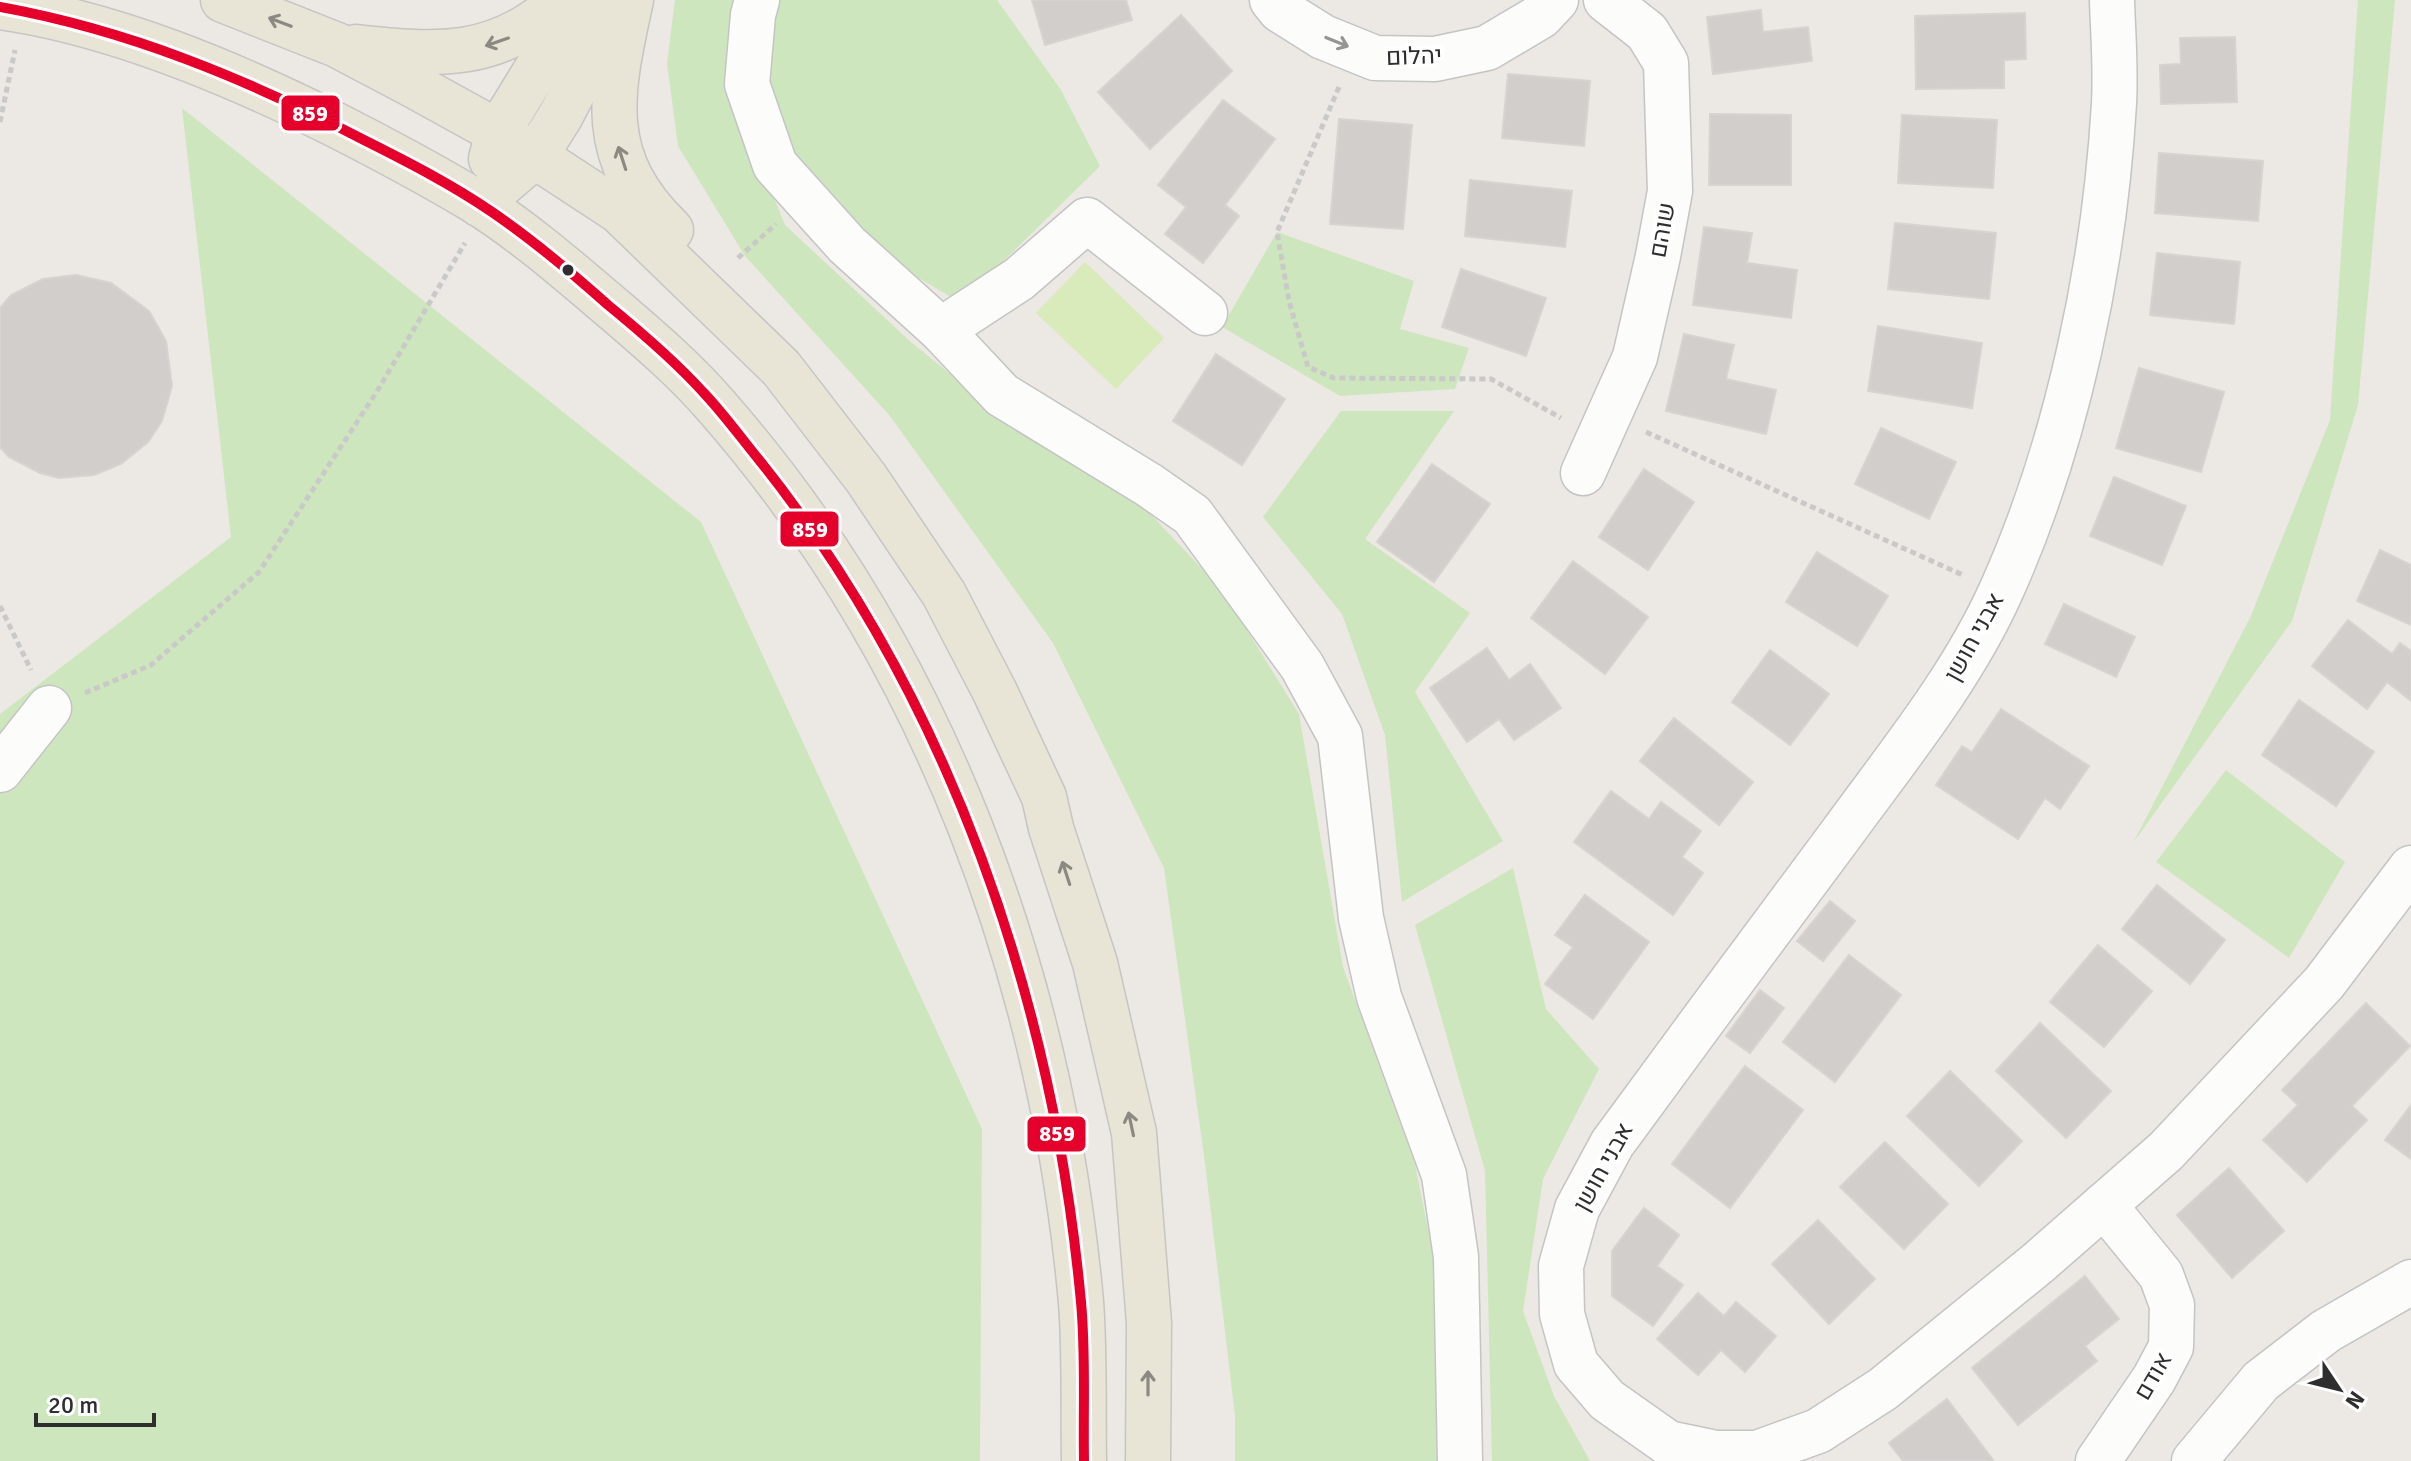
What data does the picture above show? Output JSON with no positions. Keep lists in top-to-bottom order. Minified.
{"streets":{"street":["יהלום","שוהם","אבני חושן","אודם"]},"crossings":[["אבני חושן","אודם"]],"lines":["transit line 859"],"scale_bar":"20 m","north":"bottom right"}
